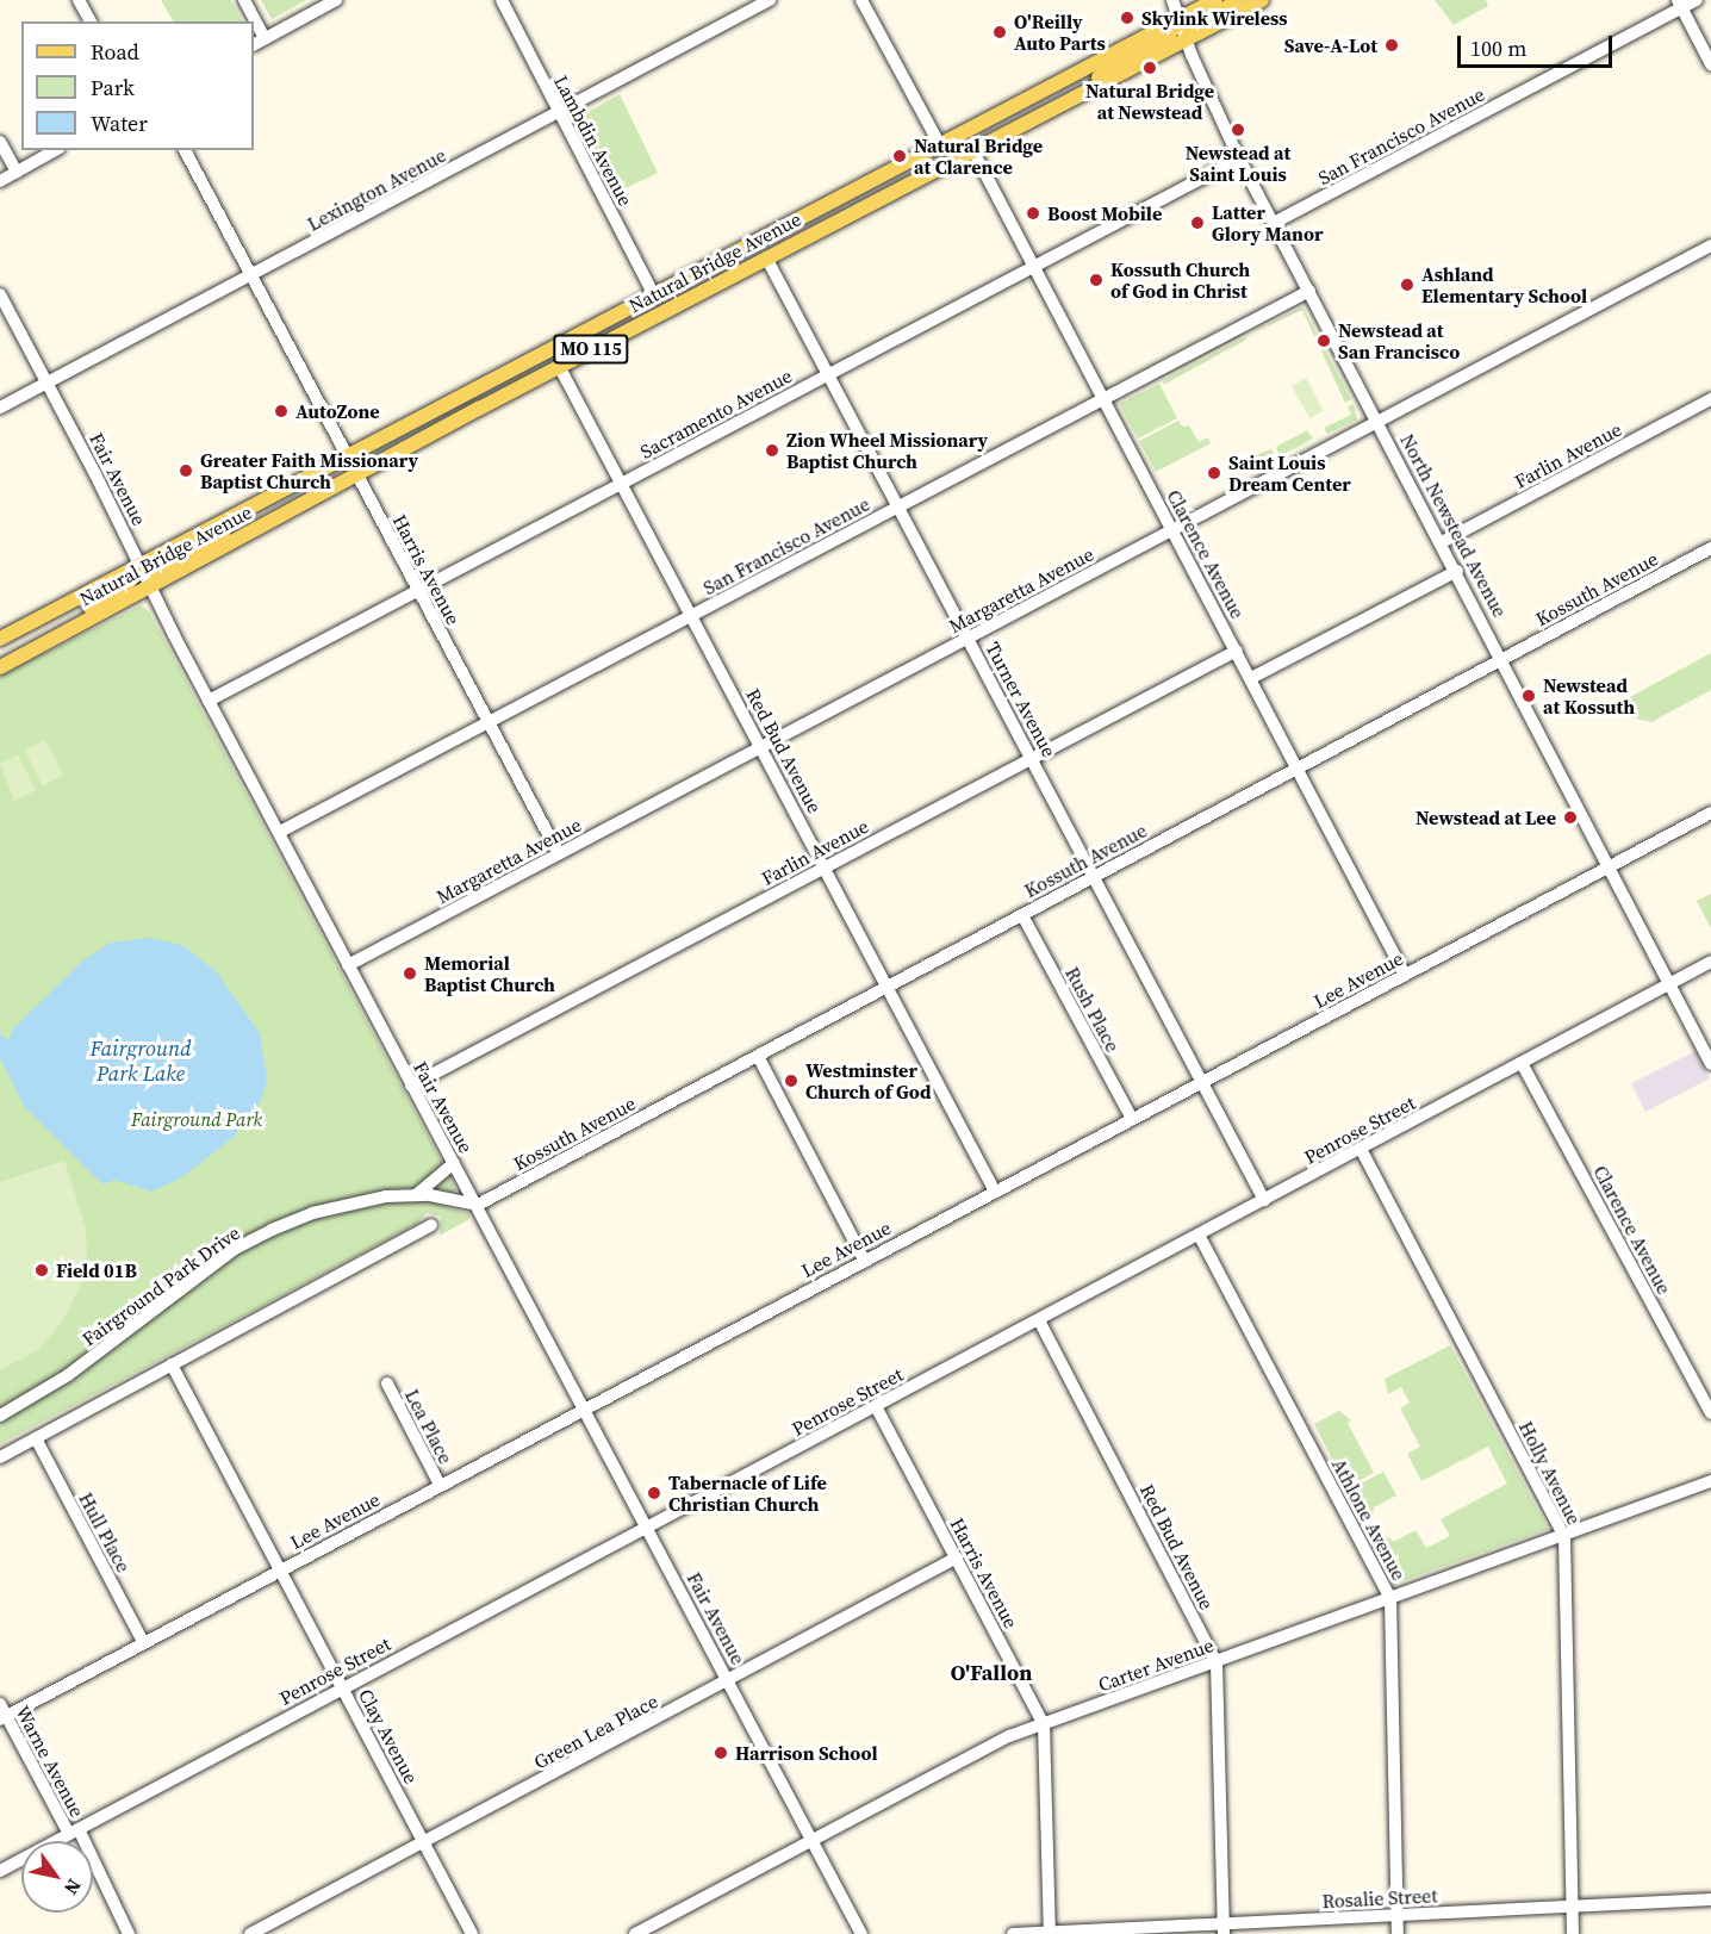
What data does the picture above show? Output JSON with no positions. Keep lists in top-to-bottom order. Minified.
{"streets":{"main road":["Natural Bridge Avenue","MO 115"],"street":["San Francisco Avenue","Lambdin Avenue","Lexington Avenue","Sacramento Avenue","Farlin Avenue","Fair Avenue","North Newstead Avenue","Clarence Avenue","Harris Avenue","Kossuth Avenue","Margaretta Avenue","Turner Avenue","Red Bud Avenue","Lee Avenue","Rush Place","Penrose Street","Fairground Park Drive","Lea Place","Holly Avenue","Athlone Avenue","Hull Place","Carter Avenue","Green Lea Place","Clay Avenue","Warne Avenue","Rosalie Street"]},"crossings":[["San Francisco Avenue","Fair Avenue"],["San Francisco Avenue","North Newstead Avenue"],["San Francisco Avenue","Clarence Avenue"],["San Francisco Avenue","Harris Avenue"],["San Francisco Avenue","Turner Avenue"],["San Francisco Avenue","Red Bud Avenue"],["Lambdin Avenue","Lexington Avenue"],["Lambdin Avenue","Natural Bridge Avenue"],["Lexington Avenue","Fair Avenue"],["Lexington Avenue","Harris Avenue"],["Natural Bridge Avenue","Fair Avenue"],["Natural Bridge Avenue","North Newstead Avenue"],["Natural Bridge Avenue","Clarence Avenue"],["Natural Bridge Avenue","Harris Avenue"],["Natural Bridge Avenue","Turner Avenue"],["Natural Bridge Avenue","Red Bud Avenue"],["Sacramento Avenue","Fair Avenue"],["Sacramento Avenue","North Newstead Avenue"],["Sacramento Avenue","Clarence Avenue"],["Sacramento Avenue","Harris Avenue"],["Sacramento Avenue","Turner Avenue"],["Sacramento Avenue","Red Bud Avenue"],["Farlin Avenue","Fair Avenue"],["Farlin Avenue","North Newstead Avenue"],["Farlin Avenue","Clarence Avenue"],["Farlin Avenue","Turner Avenue"],["Farlin Avenue","Red Bud Avenue"],["Fair Avenue","Kossuth Avenue"],["Fair Avenue","Margaretta Avenue"],["Fair Avenue","Lee Avenue"],["Fair Avenue","Penrose Street"],["Fair Avenue","Fairground Park Drive"],["Fair Avenue","Carter Avenue"],["Fair Avenue","Green Lea Place"],["North Newstead Avenue","Kossuth Avenue"],["North Newstead Avenue","Margaretta Avenue"],["North Newstead Avenue","Lee Avenue"],["North Newstead Avenue","Penrose Street"],["Clarence Avenue","Kossuth Avenue"],["Clarence Avenue","Margaretta Avenue"],["Clarence Avenue","Lee Avenue"],["Clarence Avenue","Penrose Street"],["Harris Avenue","Margaretta Avenue"],["Harris Avenue","Penrose Street"],["Harris Avenue","Carter Avenue"],["Harris Avenue","Green Lea Place"],["Harris Avenue","Rosalie Street"],["Kossuth Avenue","Turner Avenue"],["Kossuth Avenue","Red Bud Avenue"],["Kossuth Avenue","Rush Place"],["Kossuth Avenue","Fairground Park Drive"],["Margaretta Avenue","Turner Avenue"],["Margaretta Avenue","Red Bud Avenue"],["Turner Avenue","Lee Avenue"],["Red Bud Avenue","Lee Avenue"],["Red Bud Avenue","Penrose Street"],["Red Bud Avenue","Carter Avenue"],["Red Bud Avenue","Rosalie Street"],["Lee Avenue","Rush Place"],["Lee Avenue","Lea Place"],["Lee Avenue","Hull Place"],["Lee Avenue","Clay Avenue"],["Lee Avenue","Warne Avenue"],["Penrose Street","Holly Avenue"],["Penrose Street","Athlone Avenue"],["Penrose Street","Clay Avenue"],["Penrose Street","Warne Avenue"],["Holly Avenue","Carter Avenue"],["Holly Avenue","Rosalie Street"],["Athlone Avenue","Carter Avenue"],["Athlone Avenue","Rosalie Street"],["Green Lea Place","Clay Avenue"]],"districts":["O'Fallon"],"water":["Fairground Park Lake"],"parks":["Fairground Park"],"places":["Skylink Wireless","O'Reilly Auto Parts","Save-A-Lot","Natural Bridge at Newstead","Newstead at Saint Louis","Natural Bridge at Clarence","Boost Mobile","Latter Glory Manor","Kossuth Church of God in Christ","Ashland Elementary School","Newstead at San Francisco","AutoZone","Zion Wheel Missionary Baptist Church","Greater Faith Missionary Baptist Church","Saint Louis Dream Center","Newstead at Kossuth","Newstead at Lee","Memorial Baptist Church","Westminster Church of God","Field 01B","Tabernacle of Life Christian Church","Harrison School"],"legend":["Road","Park","Water"],"scale_bar":"100 m","north":"bottom right"}
